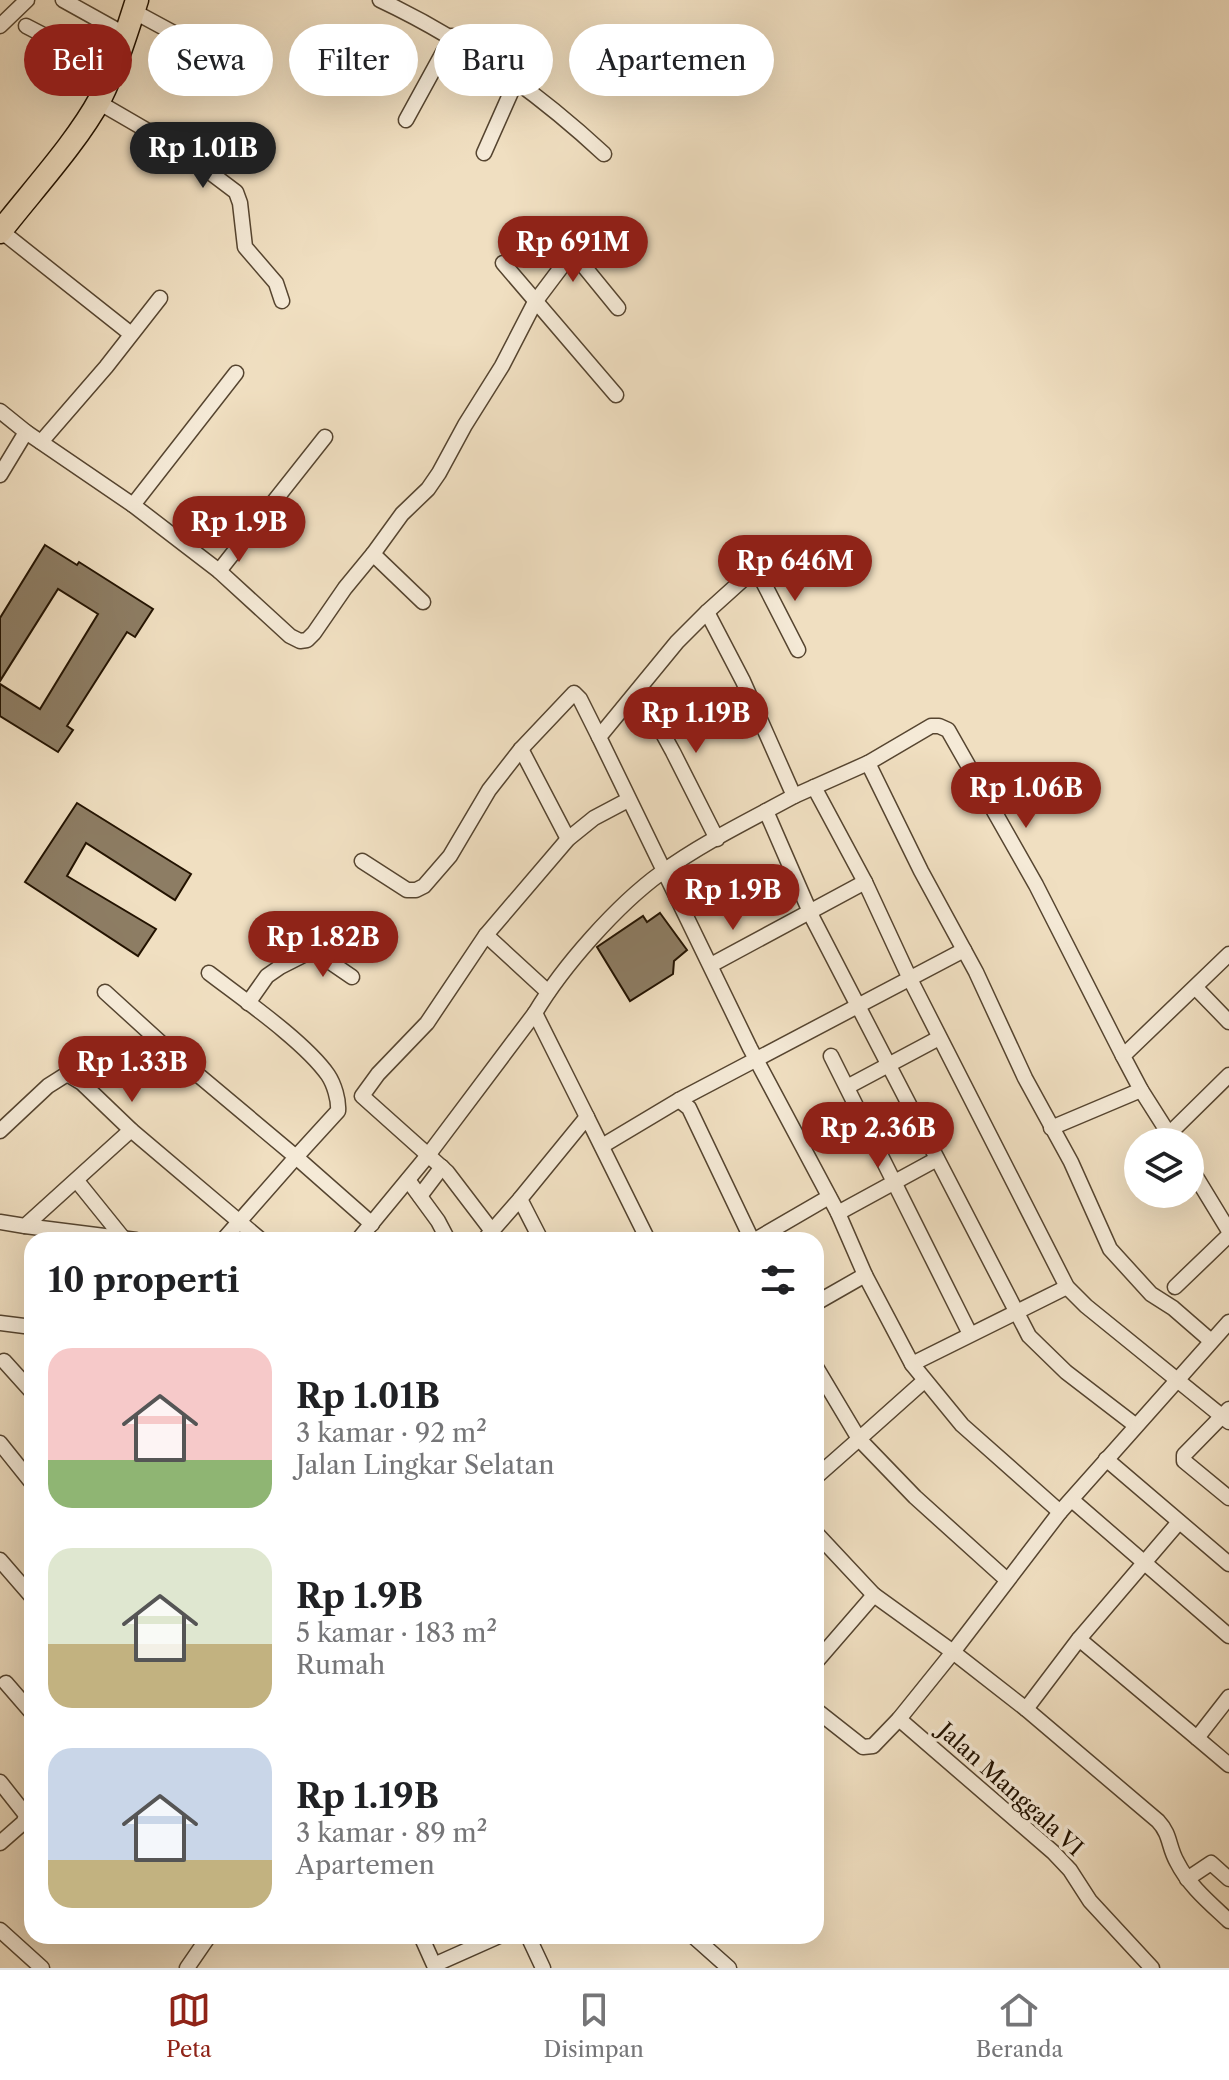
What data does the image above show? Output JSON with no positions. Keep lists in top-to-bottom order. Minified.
{"streets":{"street":["Jalan Manggala VI"]},"page":{"chip":["Beli","Sewa","Filter","Baru","Apartemen"],"price":["Rp 1.01B","Rp 691M","Rp 1.9B","Rp 646M","Rp 1.19B","Rp 1.06B","Rp 1.9B","Rp 1.82B","Rp 1.33B","Rp 2.36B"],"heading":"10 properti","list":[{"name":"Rp 1.01B","note":"3 kamar · 92 m² · Jalan Lingkar Selatan"},{"name":"Rp 1.9B","note":"5 kamar · 183 m² · Rumah"},{"name":"Rp 1.19B","note":"3 kamar · 89 m² · Apartemen"}],"tabs":["Peta","Disimpan","Beranda"]}}
